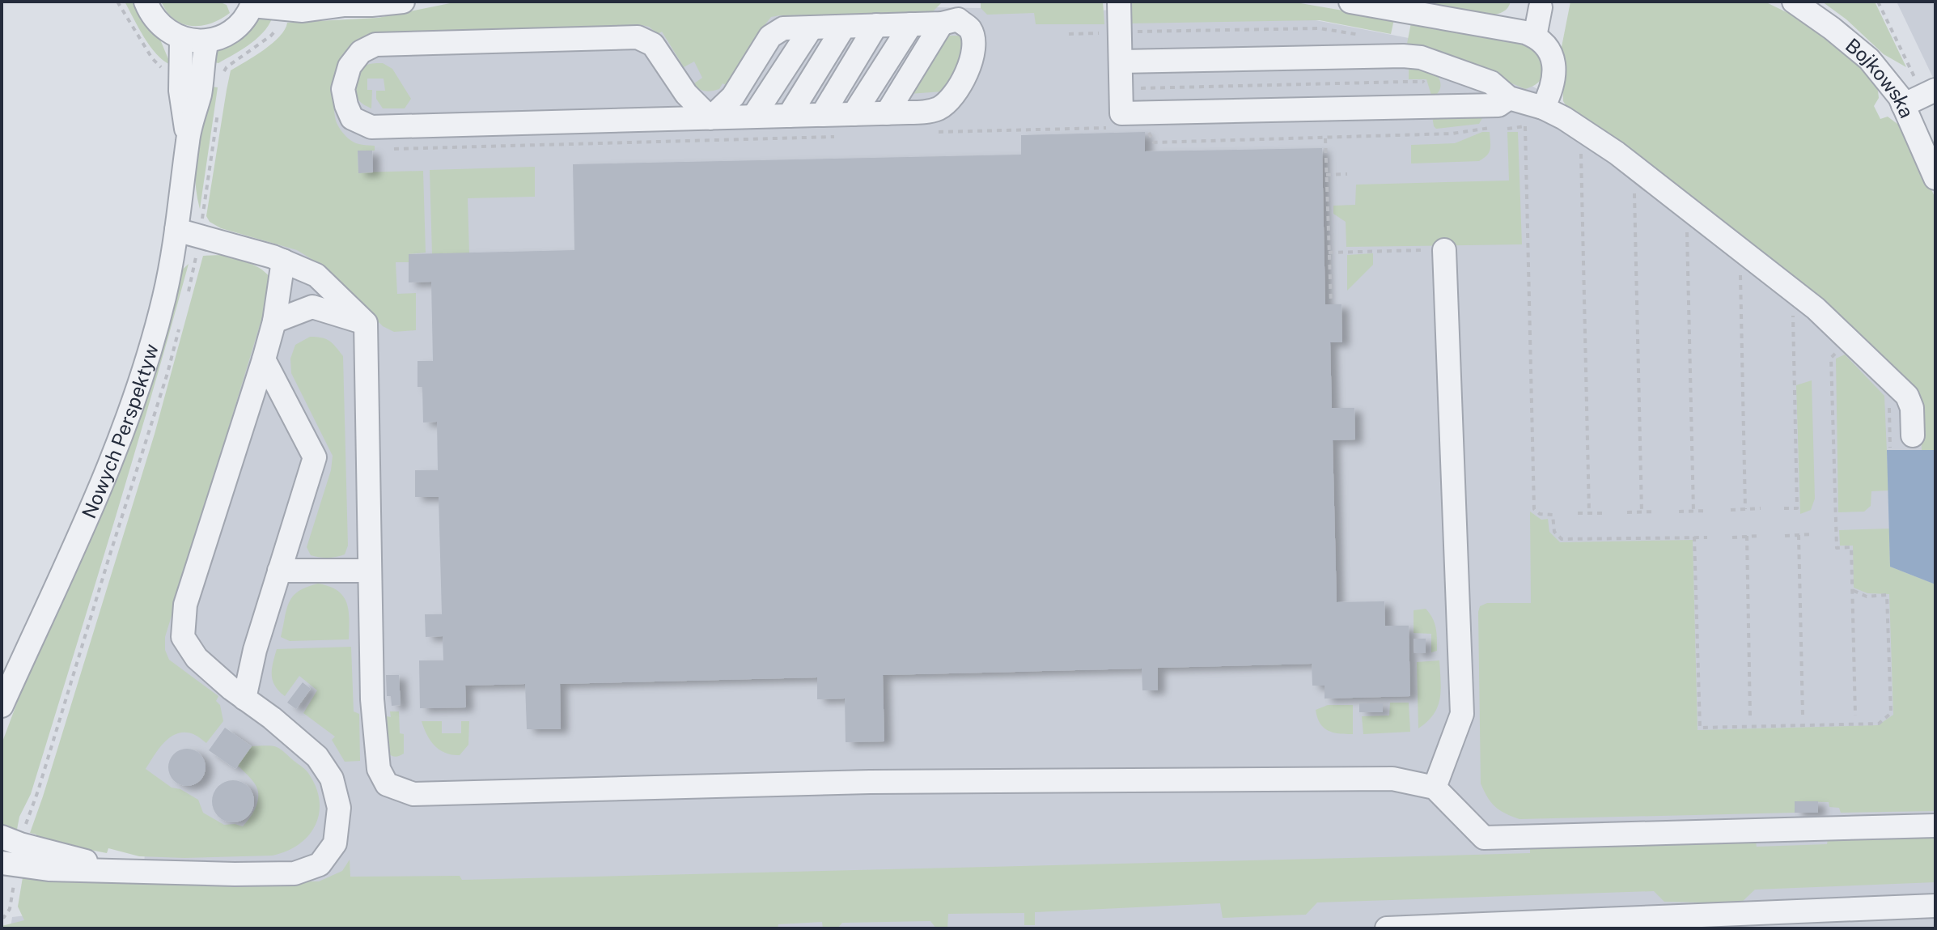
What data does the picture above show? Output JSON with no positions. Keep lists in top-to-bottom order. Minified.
{"streets":{"street":["Bojkowska","Nowych Perspektyw"]}}
